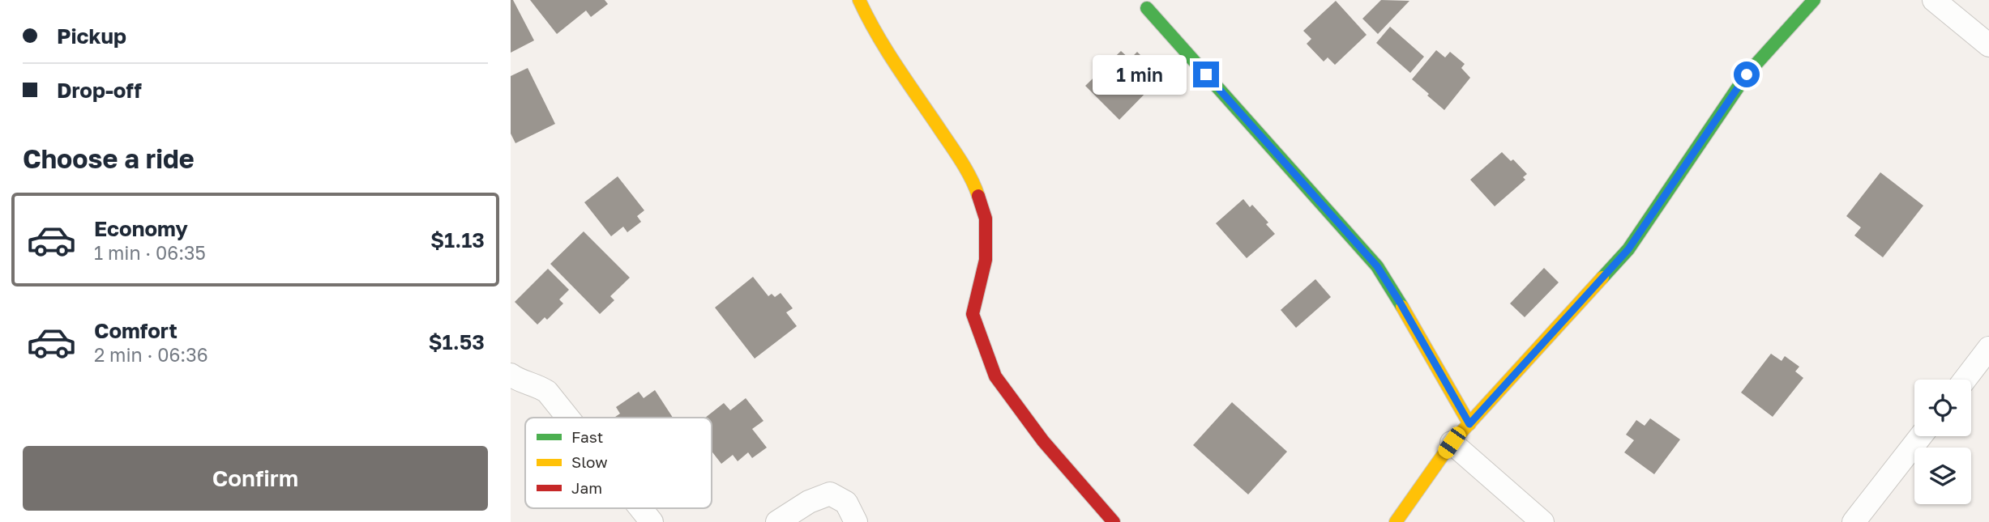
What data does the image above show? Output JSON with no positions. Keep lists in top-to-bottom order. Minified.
{"legend":["Fast","Slow","Jam"],"page":{"banner":["Pickup","Drop-off"],"bubble":"1 min","heading":"Choose a ride","list":[{"name":"Economy","note":"1 min · 06:35","value":"$1.13"},{"name":"Comfort","note":"2 min · 06:36","value":"$1.53"}],"buttons":"Confirm"}}
